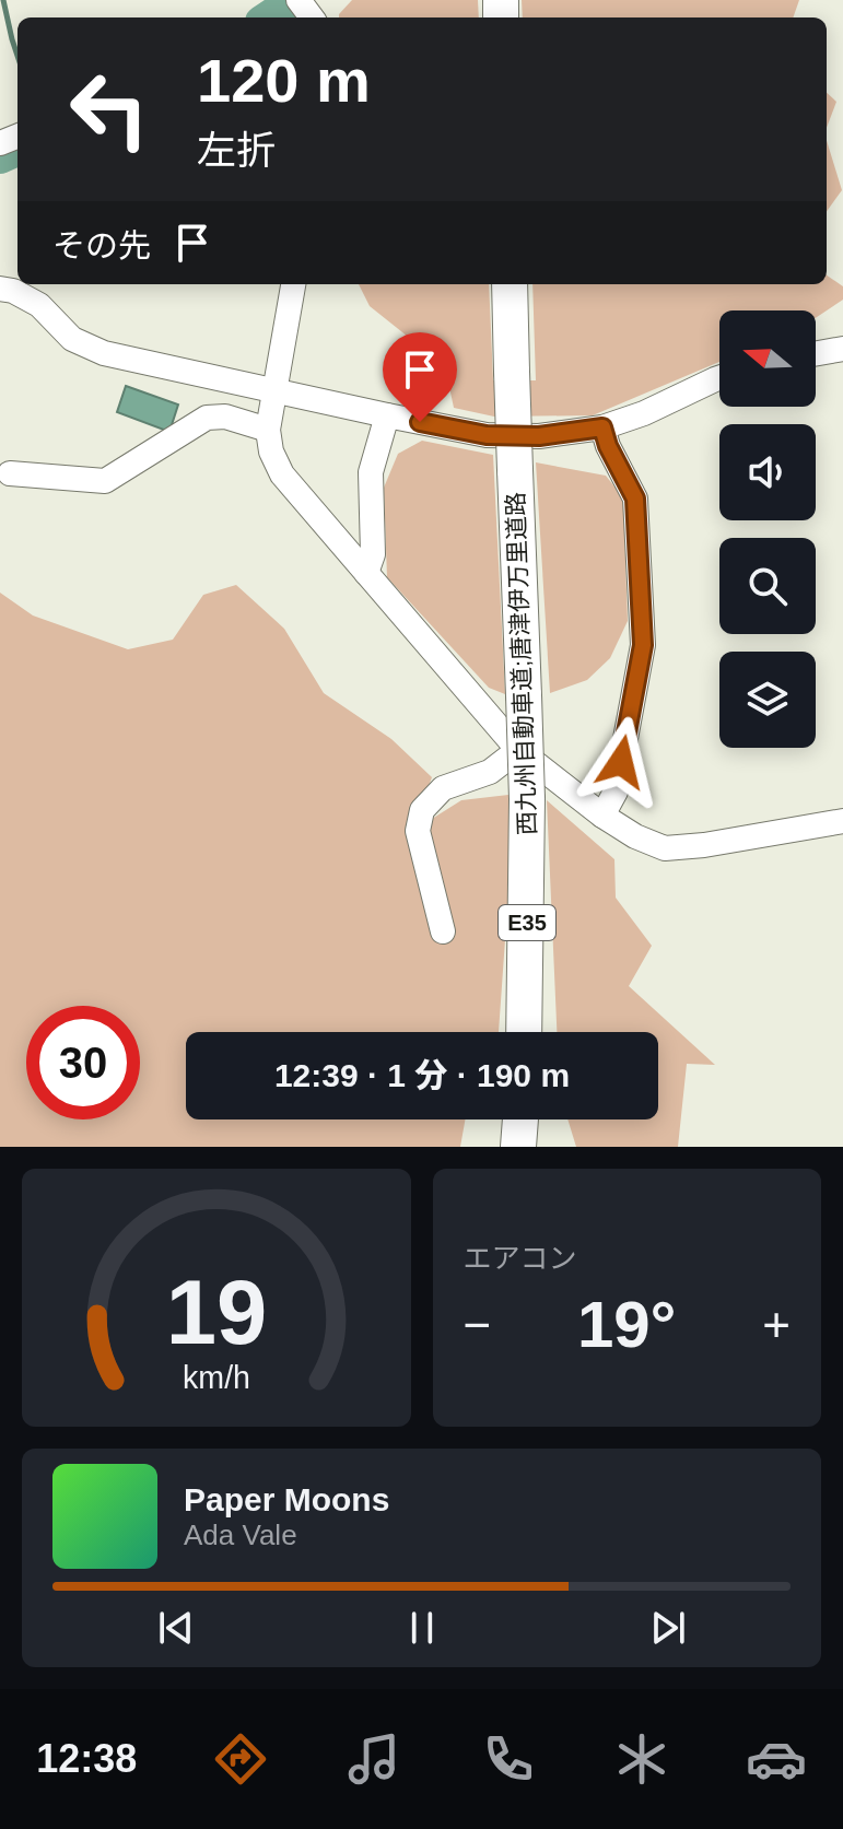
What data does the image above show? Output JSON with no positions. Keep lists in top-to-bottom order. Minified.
{"streets":{"highway":["西九州自動車道;唐津伊万里道路","E35"]},"north":"left","page":{"turn":["120 m","左折"],"then":"その先","limit":"30","trip":"12:39 · 1 分 · 190 m","tile":"エアコン","heat":["−","19°","+"],"song":["Paper Moons","Ada Vale"],"tabs":"12:38","gauge":["19","km/h"]}}
